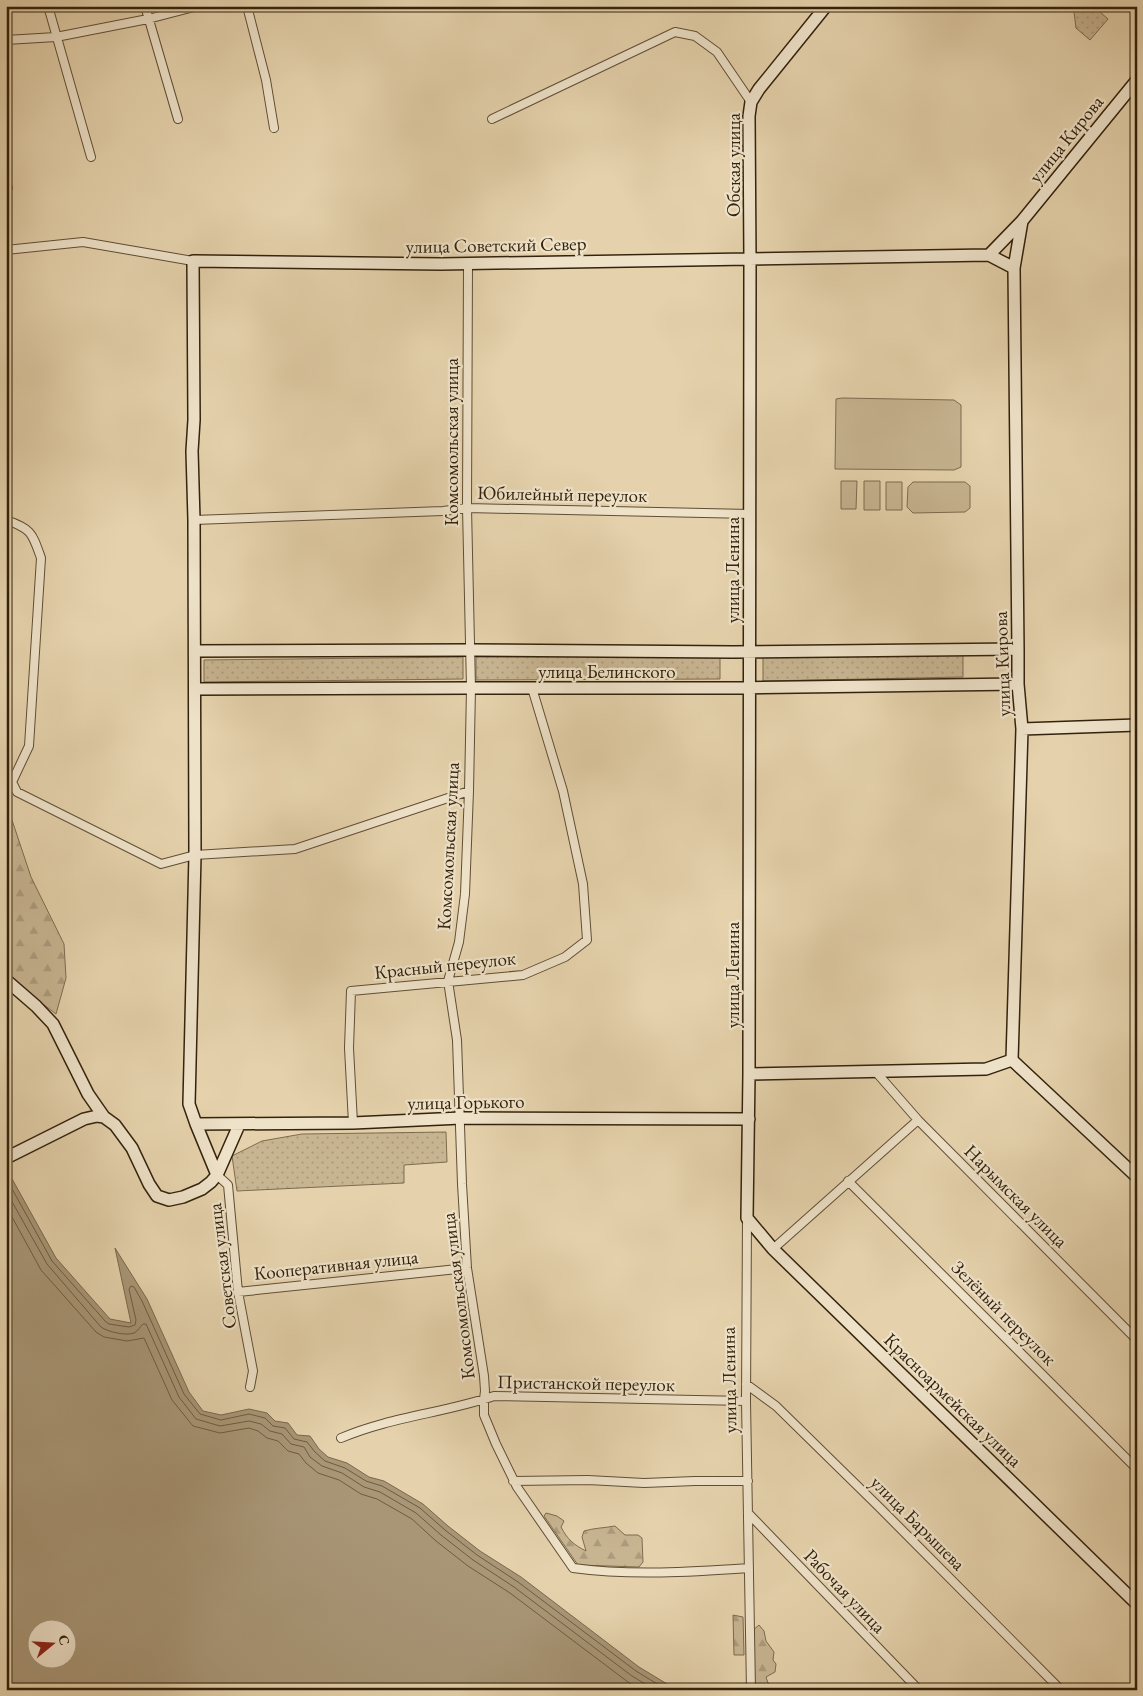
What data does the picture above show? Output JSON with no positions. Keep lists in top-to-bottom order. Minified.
{"streets":{"street":["улица Кирова","Обская улица","улица Советский Север","Комсомольская улица","Юбилейный переулок","улица Ленина","улица Белинского","Красный переулок","улица Горького","Нарымская улица","Кооперативная улица","Советская улица","Зелёный переулок","Пристанской переулок","Красноармейская улица","улица Барышева","Рабочая улица"]},"crossings":[["улица Кирова","улица Советский Север"],["улица Кирова","улица Белинского"],["Обская улица","улица Советский Север"],["Обская улица","улица Ленина"],["улица Советский Север","Комсомольская улица"],["улица Советский Север","улица Ленина"],["Комсомольская улица","Юбилейный переулок"],["Комсомольская улица","улица Ленина"],["Комсомольская улица","улица Белинского"],["Комсомольская улица","Красный переулок"],["Комсомольская улица","улица Горького"],["Комсомольская улица","Кооперативная улица"],["Комсомольская улица","Пристанской переулок"],["Юбилейный переулок","улица Ленина"],["улица Ленина","улица Белинского"],["улица Ленина","улица Горького"],["улица Ленина","Пристанской переулок"],["улица Ленина","Красноармейская улица"],["улица Ленина","улица Барышева"],["улица Ленина","Рабочая улица"],["улица Белинского","Красный переулок"],["Красный переулок","улица Горького"],["Кооперативная улица","Советская улица"]],"north":"right"}
